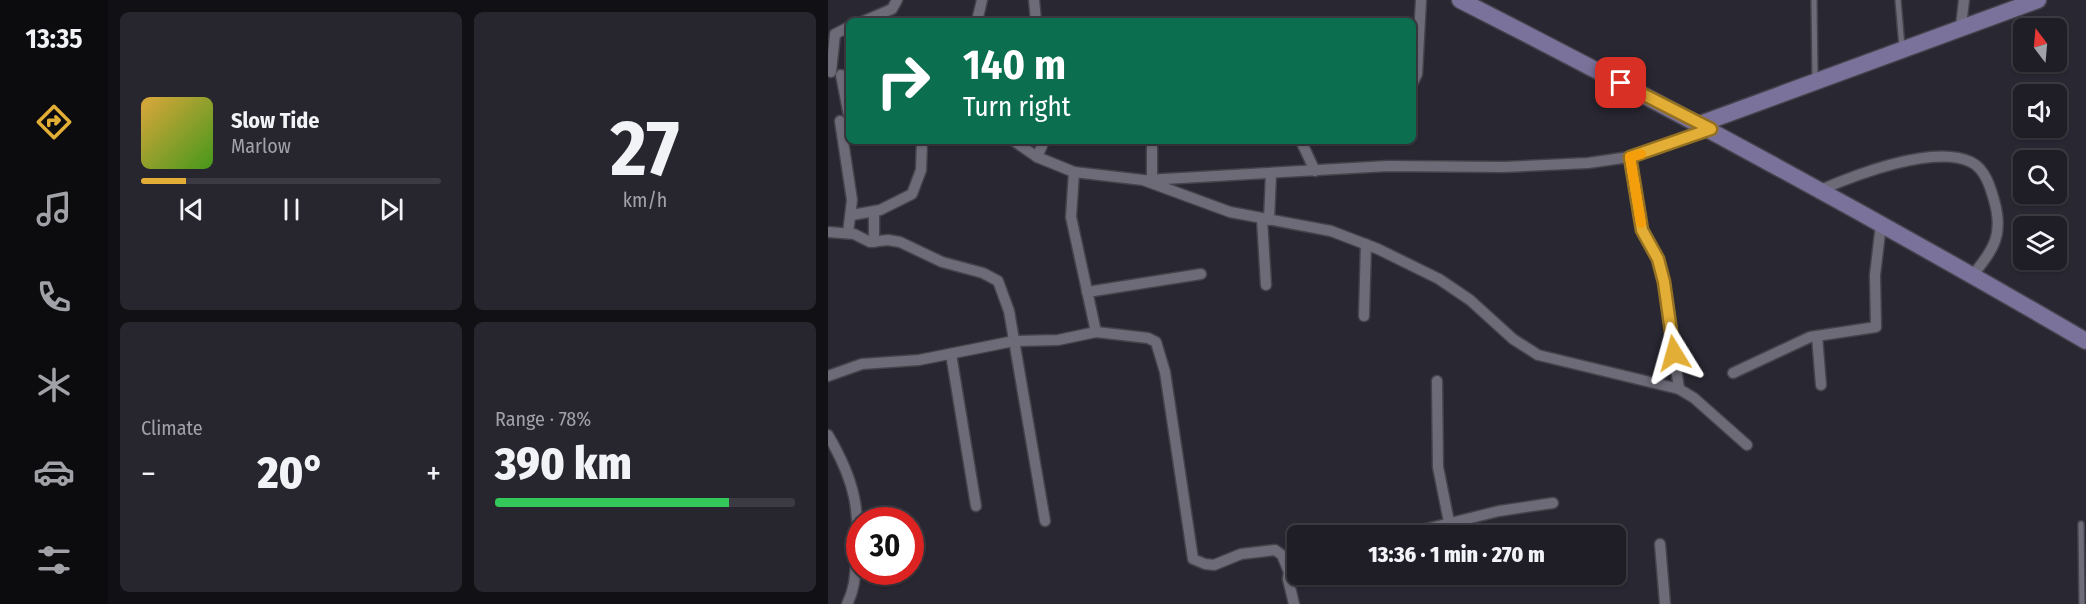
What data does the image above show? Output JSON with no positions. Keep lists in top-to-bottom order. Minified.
{"north":"top","page":{"tabs":"13:35","tile":[["27","km/h"],"Climate",["Range · 78%","390 km"]],"turn":["140 m","Turn right"],"song":["Slow Tide","Marlow"],"heat":["−","20°","+"],"limit":"30","trip":"13:36 · 1 min · 270 m"}}
